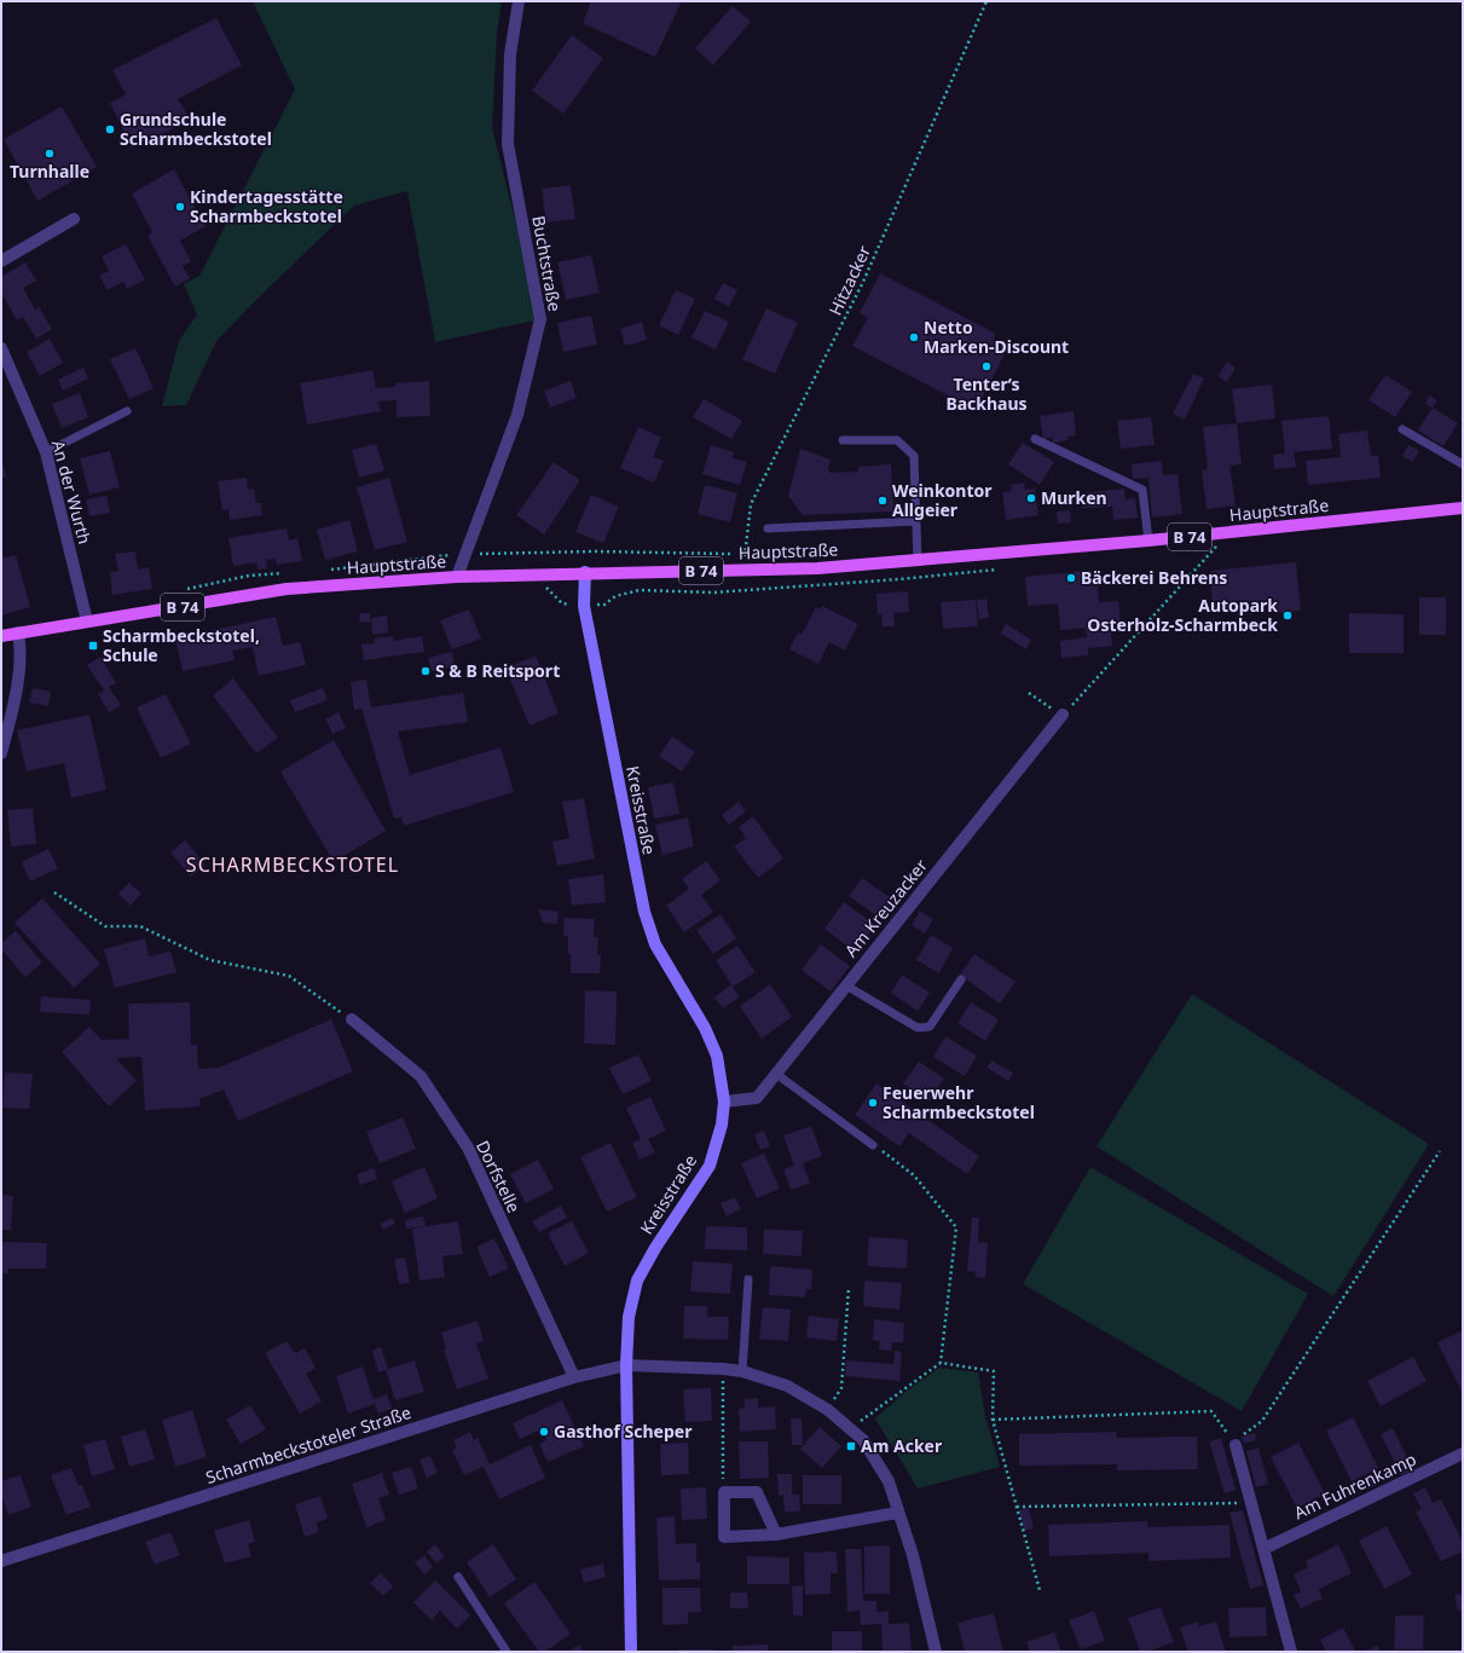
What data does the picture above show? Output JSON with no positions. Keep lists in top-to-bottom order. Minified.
{"streets":{"main road":["Hauptstraße","B 74"],"street":["Buchtstraße","An der Wurth","Kreisstraße","Am Kreuzacker","Dorfstelle","Scharmbeckstoteler Straße","Am Fuhrenkamp"],"path":["Hitzacker"]},"crossings":[["Buchtstraße","Hauptstraße"],["Hitzacker","Hauptstraße"],["An der Wurth","Hauptstraße"],["Hauptstraße","Kreisstraße"],["Kreisstraße","Am Kreuzacker"],["Kreisstraße","Scharmbeckstoteler Straße"],["Dorfstelle","Scharmbeckstoteler Straße"]],"districts":["SCHARMBECKSTOTEL"],"places":{"other":["Grundschule Scharmbeckstotel","Turnhalle","Kindertagesstätte Scharmbeckstotel","Netto Marken-Discount","Tenter‘s Backhaus","Murken","Weinkontor Allgeier","Bäckerei Behrens","Autopark Osterholz-Scharmbeck","S & B Reitsport","Feuerwehr Scharmbeckstotel","Gasthof Scheper"],"transit":["Scharmbeckstotel, Schule","Am Acker"]}}
